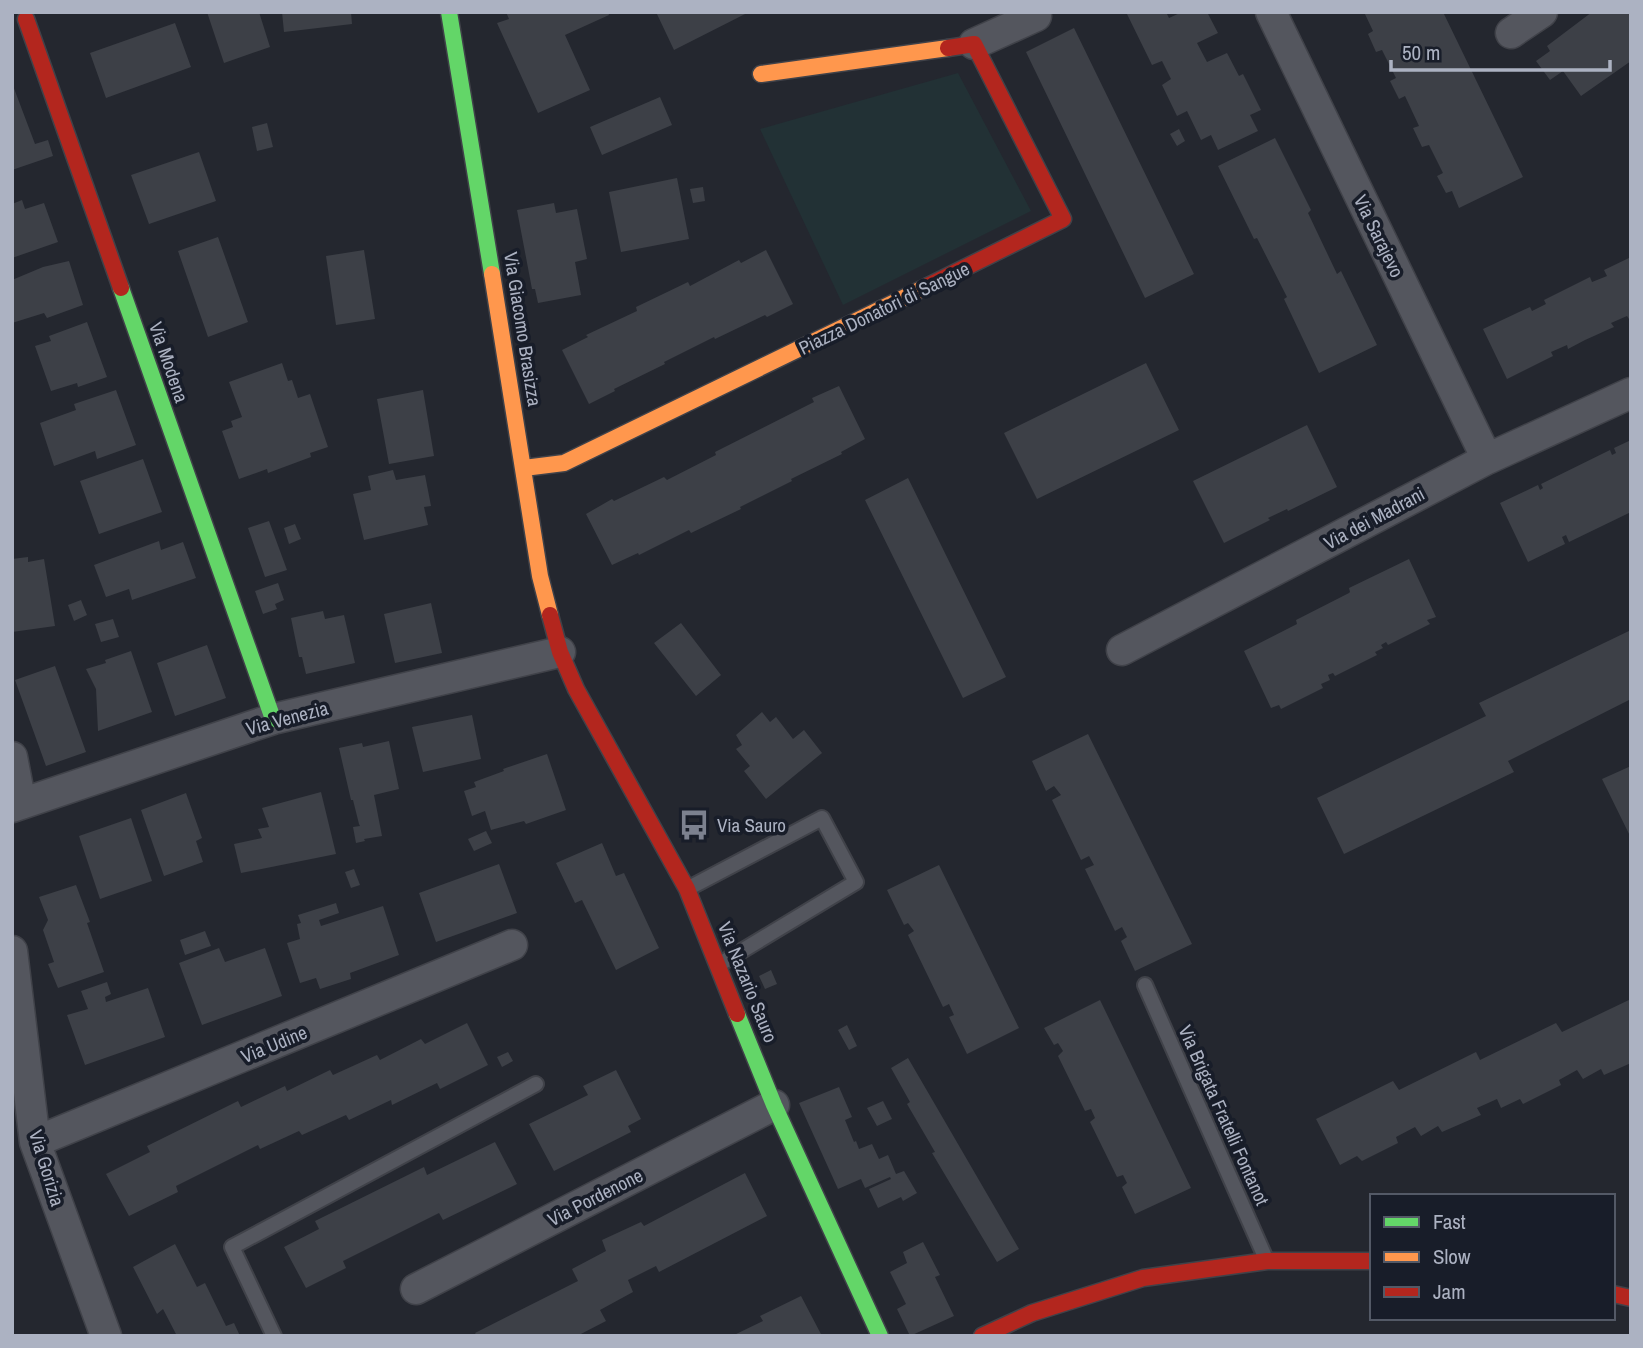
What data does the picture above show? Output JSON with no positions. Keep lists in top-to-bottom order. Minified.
{"streets":{"street":["Via Sarajevo","Piazza Donatori di Sangue","Via Giacomo Brasizza","Via Modena","Via dei Madrani","Via Venezia","Via Nazario Sauro","Via Udine","Via Gorizia","Via Pordenone"],"lane":["Via Brigata Fratelli Fontanot"]},"crossings":[["Via Sarajevo","Via dei Madrani"],["Piazza Donatori di Sangue","Via Giacomo Brasizza"],["Via Giacomo Brasizza","Via Venezia"],["Via Giacomo Brasizza","Via Nazario Sauro"],["Via Modena","Via Venezia"],["Via Venezia","Via Nazario Sauro"],["Via Nazario Sauro","Via Pordenone"],["Via Udine","Via Gorizia"]],"places":{"bus stop":["Via Sauro"]},"legend":["Fast","Slow","Jam"],"scale_bar":"50 m"}
